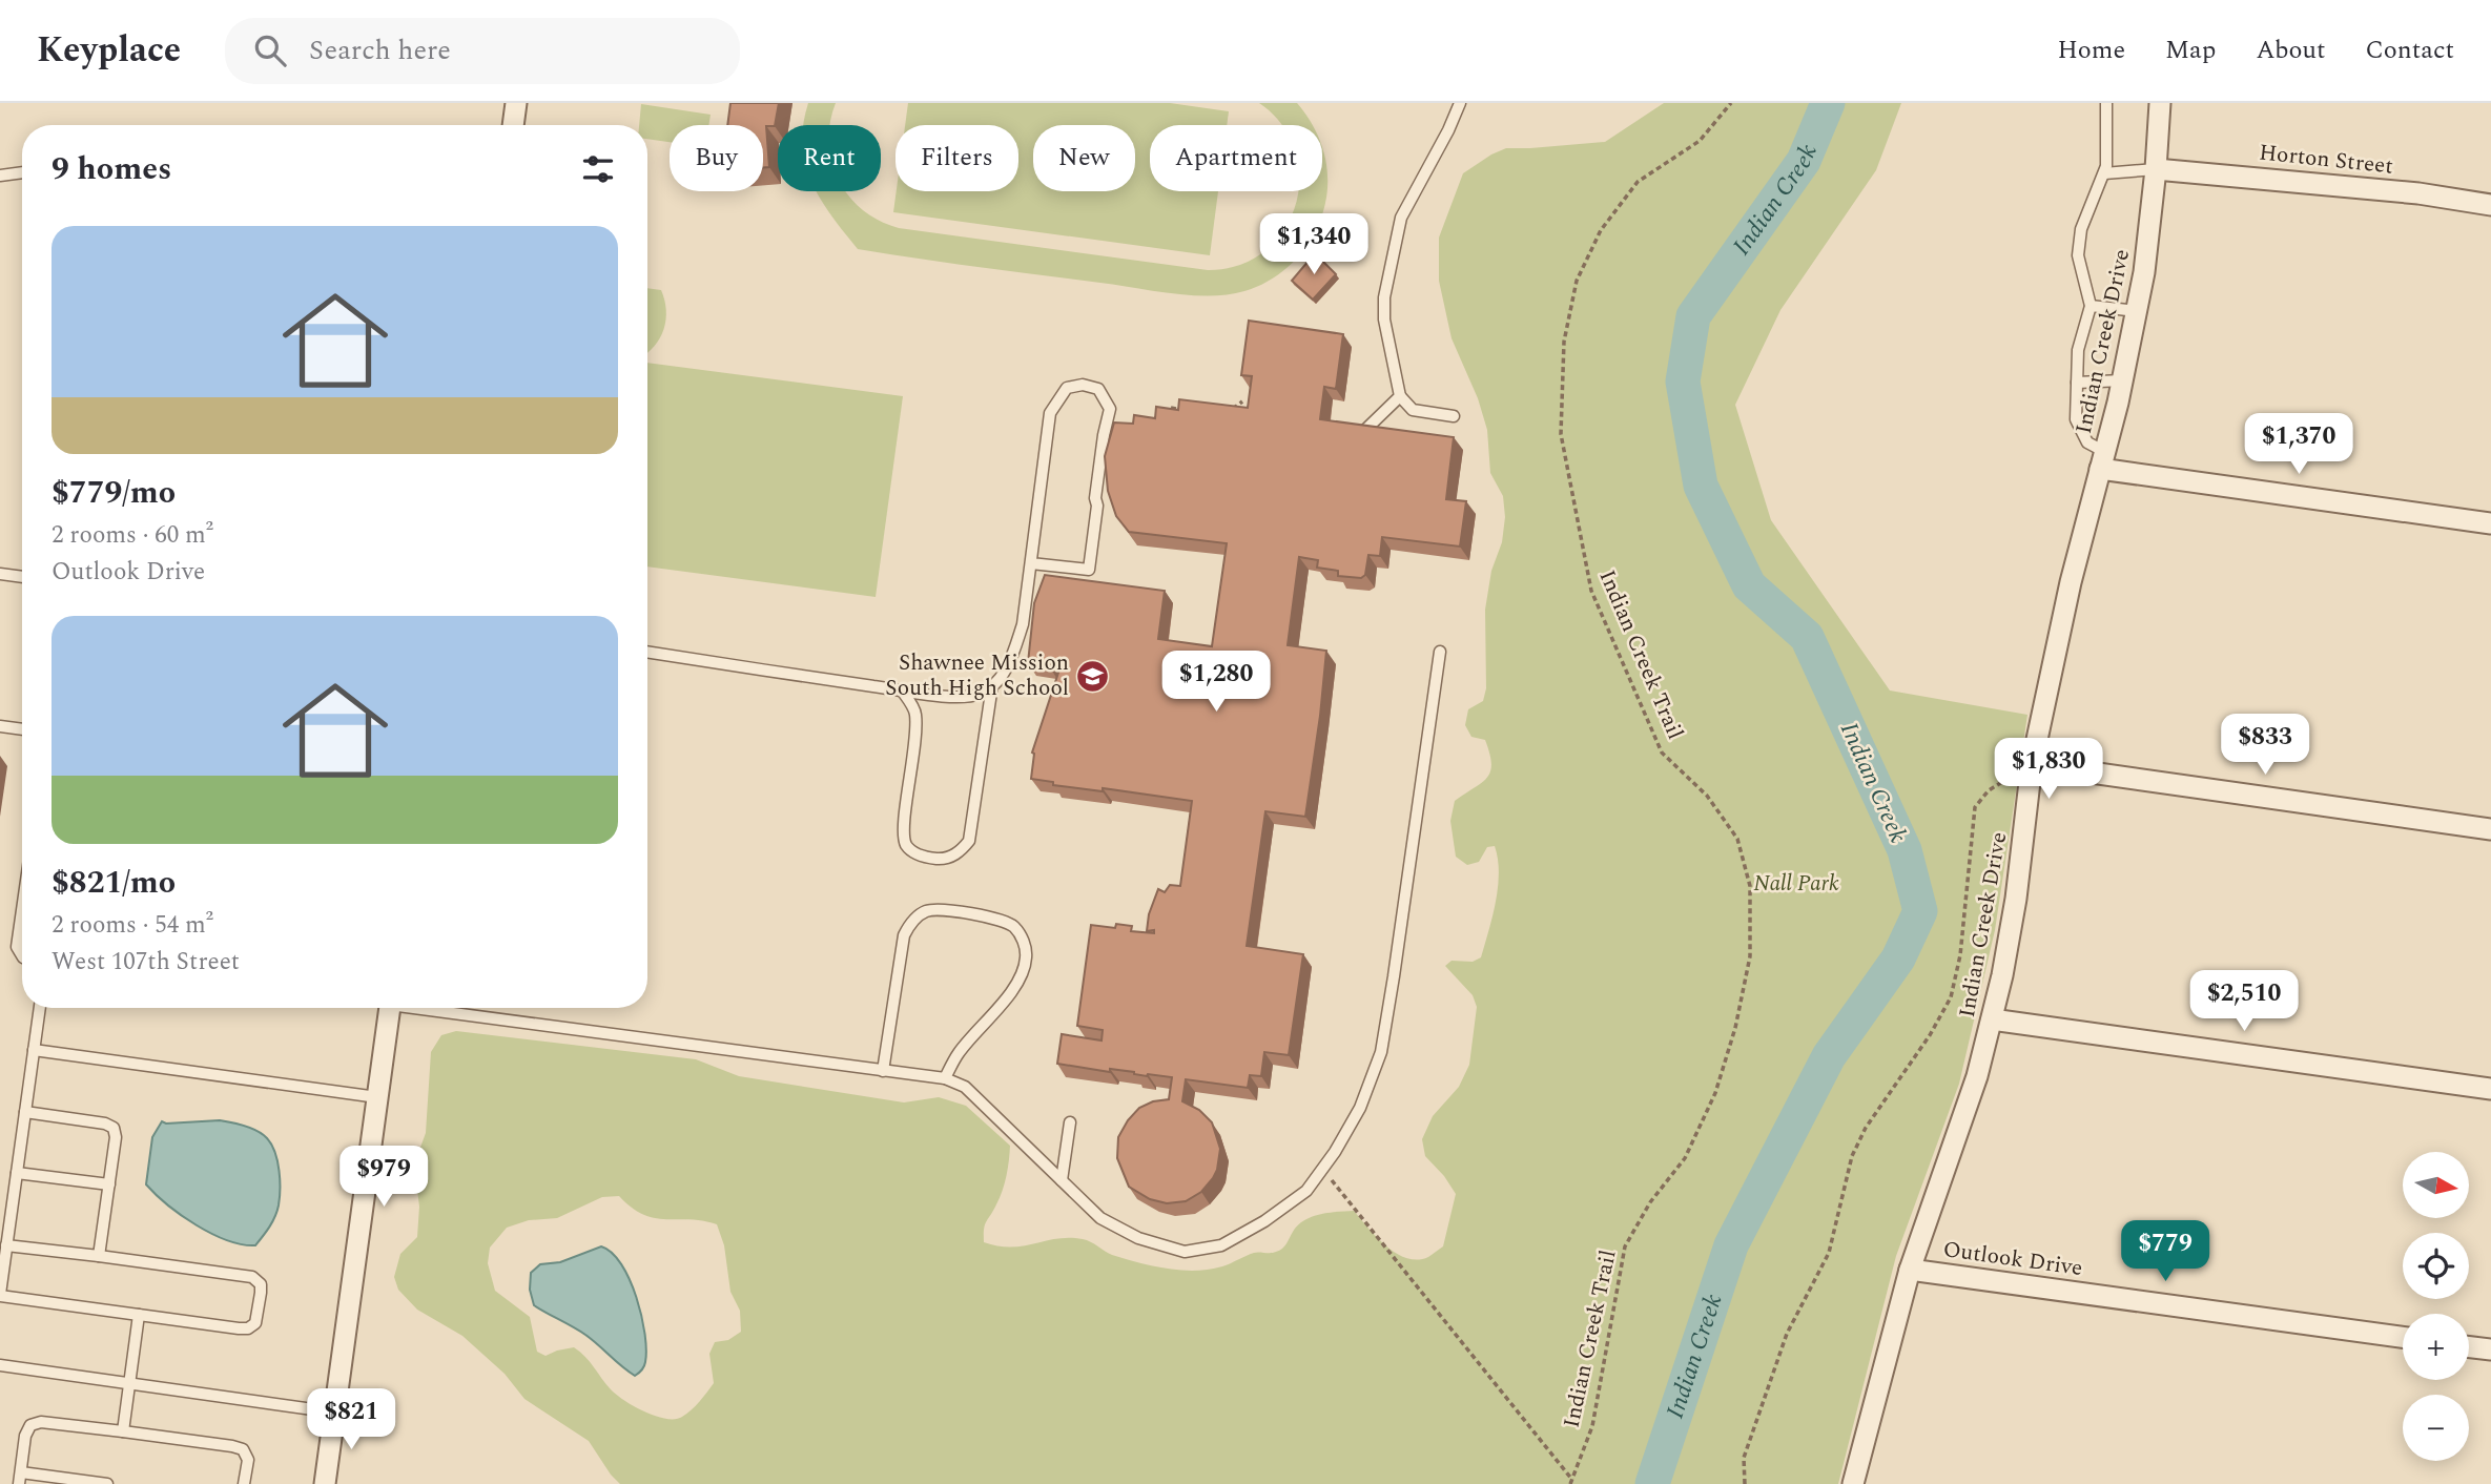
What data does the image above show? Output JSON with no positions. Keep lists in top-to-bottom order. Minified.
{"streets":{"street":["Horton Street","Indian Creek Drive","Outlook Drive"],"path":["Indian Creek Trail"]},"crossings":[["Horton Street","Indian Creek Drive"],["Indian Creek Drive","Outlook Drive"]],"water":["Indian Creek"],"parks":["Nall Park"],"places":{"school or university":["Shawnee Mission South High School"]},"north":"right","page":{"header":"Keyplace","search":"Search here","nav":["Home","Map","About","Contact"],"chip":["Buy","Rent","Filters","New","Apartment"],"heading":"9 homes","price":["$1,340","$1,370","$1,280","$833","$1,830","$2,510","$979","$779","$821"],"list":[{"name":"$779/mo","note":"2 rooms · 60 m² · Outlook Drive"},{"name":"$821/mo","note":"2 rooms · 54 m² · West 107th Street"}],"map_buttons":["+","−"]}}
